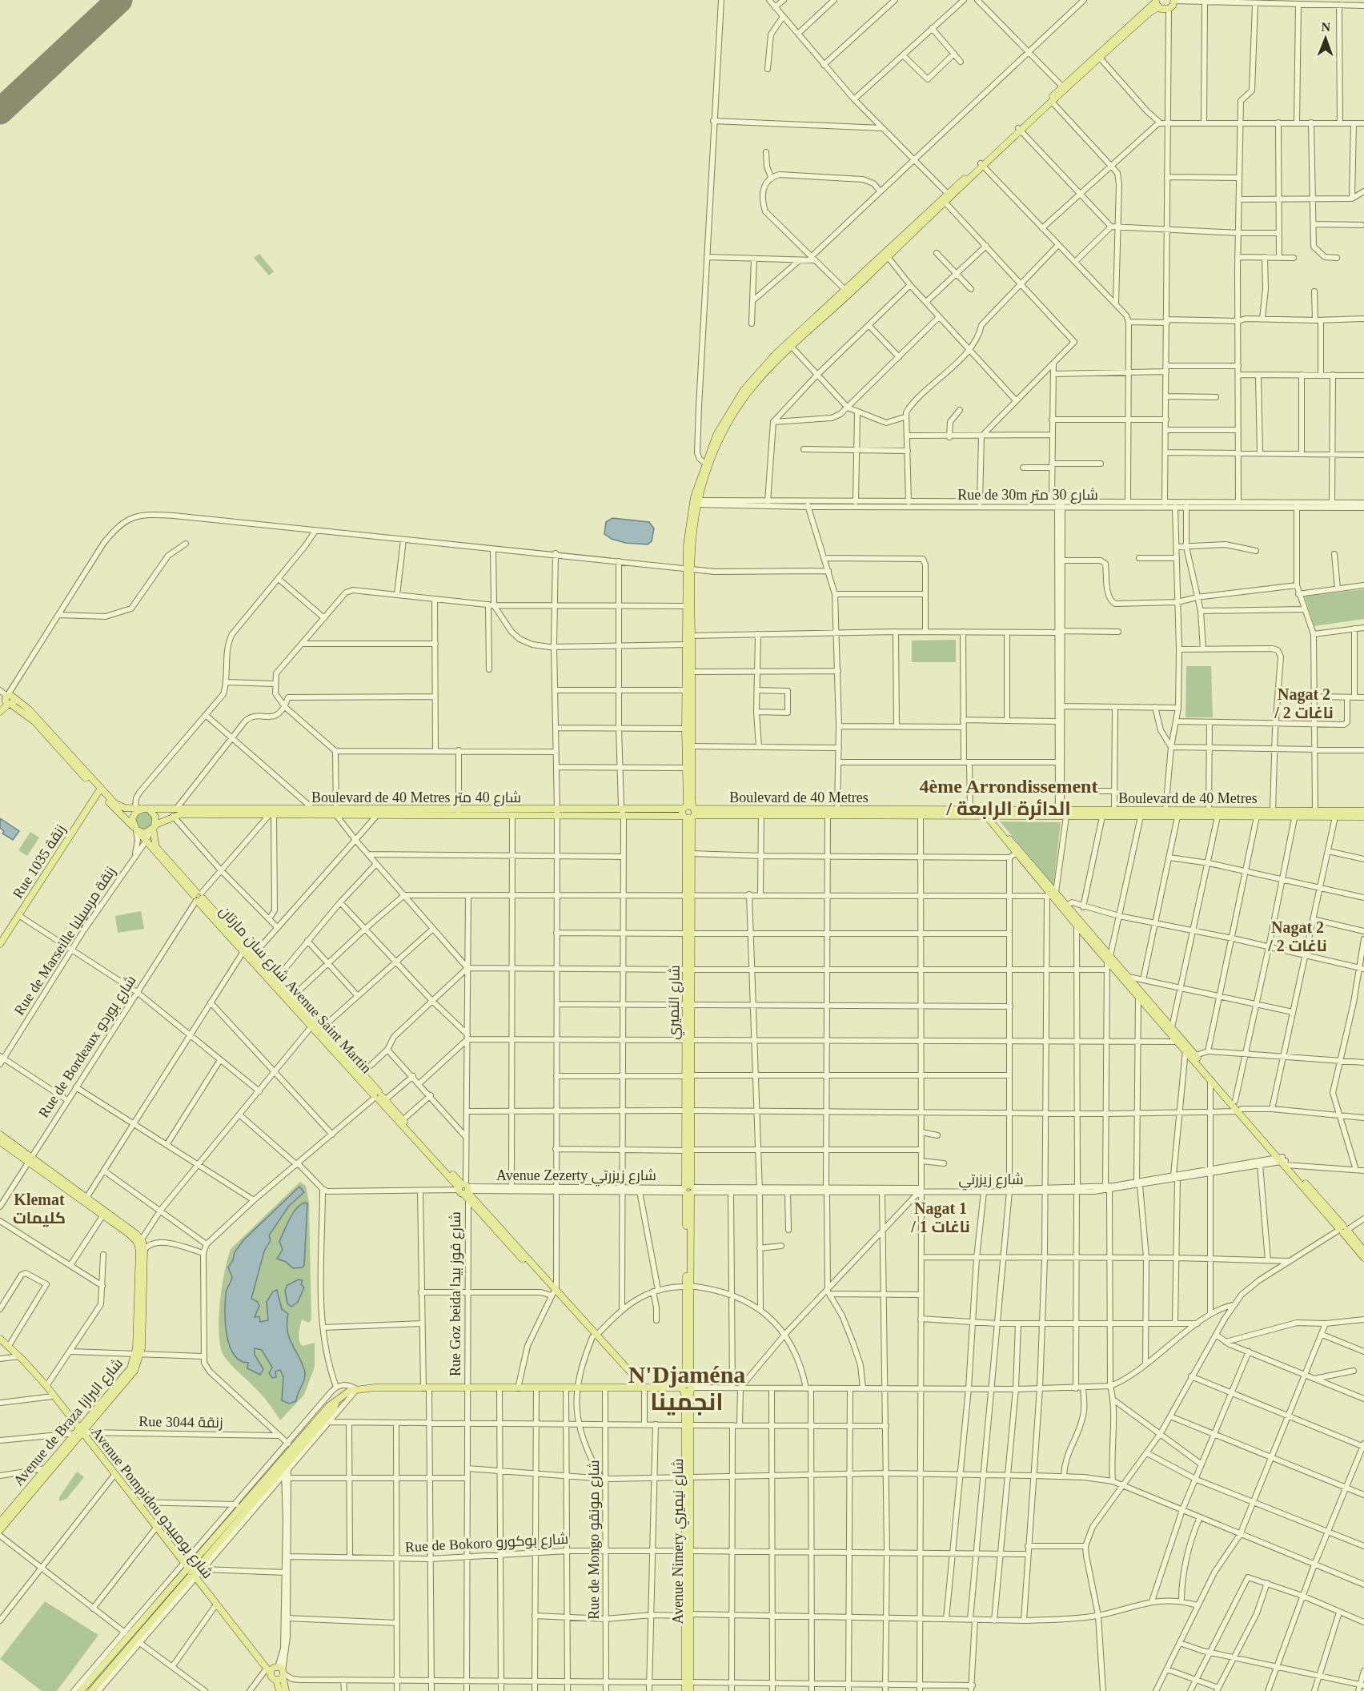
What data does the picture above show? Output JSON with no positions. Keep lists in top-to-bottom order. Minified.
{"streets":{"main road":["Boulevard de 40 Metres شارع 40 متر","Boulevard de 40 Metres","Rue 1035 زنقة","شارع سان مارتان Avenue Saint Martin","شارع النميري","Avenue de Braza شارع البرازا","Avenue Pompidou شارع بومبيدو","Avenue Nimery شارع نيميري"],"street":["Rue de 30m شارع 30 متر","Rue de Marseille زنقة مرسيليا","Rue de Bordeaux شارع بوردو","Avenue Zezerty شارع زيزرتي","شارع زيزرتي","Rue Goz beida شارع قوز بيدا","Rue 3044 زنقة","Rue de Mongo شارع مونقو","Rue de Bokoro شارع بوكورو"]},"crossings":[["Boulevard de 40 Metres شارع 40 متر","Boulevard de 40 Metres"],["Boulevard de 40 Metres شارع 40 متر","Rue de Marseille زنقة مرسيليا"],["Boulevard de 40 Metres شارع 40 متر","شارع سان مارتان Avenue Saint Martin"],["Boulevard de 40 Metres شارع 40 متر","شارع النميري"],["Boulevard de 40 Metres شارع 40 متر","Rue de Bordeaux شارع بوردو"],["Boulevard de 40 Metres","شارع النميري"],["Rue 1035 زنقة","شارع سان مارتان Avenue Saint Martin"],["Rue de Marseille زنقة مرسيليا","شارع سان مارتان Avenue Saint Martin"],["شارع سان مارتان Avenue Saint Martin","Rue de Bordeaux شارع بوردو"],["شارع سان مارتان Avenue Saint Martin","Avenue Zezerty شارع زيزرتي"],["شارع سان مارتان Avenue Saint Martin","Rue Goz beida شارع قوز بيدا"],["شارع النميري","Avenue Zezerty شارع زيزرتي"],["شارع النميري","شارع زيزرتي"],["شارع النميري","Avenue Nimery شارع نيميري"],["Avenue Zezerty شارع زيزرتي","شارع زيزرتي"],["Avenue Zezerty شارع زيزرتي","Rue Goz beida شارع قوز بيدا"],["Avenue Zezerty شارع زيزرتي","Avenue Nimery شارع نيميري"],["شارع زيزرتي","Avenue Nimery شارع نيميري"],["Rue Goz beida شارع قوز بيدا","Rue de Bokoro شارع بوكورو"],["Avenue de Braza شارع البرازا","Rue 3044 زنقة"],["Avenue de Braza شارع البرازا","Avenue Pompidou شارع بومبيدو"],["Rue 3044 زنقة","Avenue Pompidou شارع بومبيدو"],["Rue de Mongo شارع مونقو","Rue de Bokoro شارع بوكورو"],["Avenue Nimery شارع نيميري","Rue de Bokoro شارع بوكورو"]],"districts":["Nagat 2 / ناغات 2","4ème Arrondissement / الدائرة الرابعة","Nagat 2 / ناغات 2","Klemat كليمات","Nagat 1 / ناغات 1","N'Djaména انجمينا"],"north":"top"}
